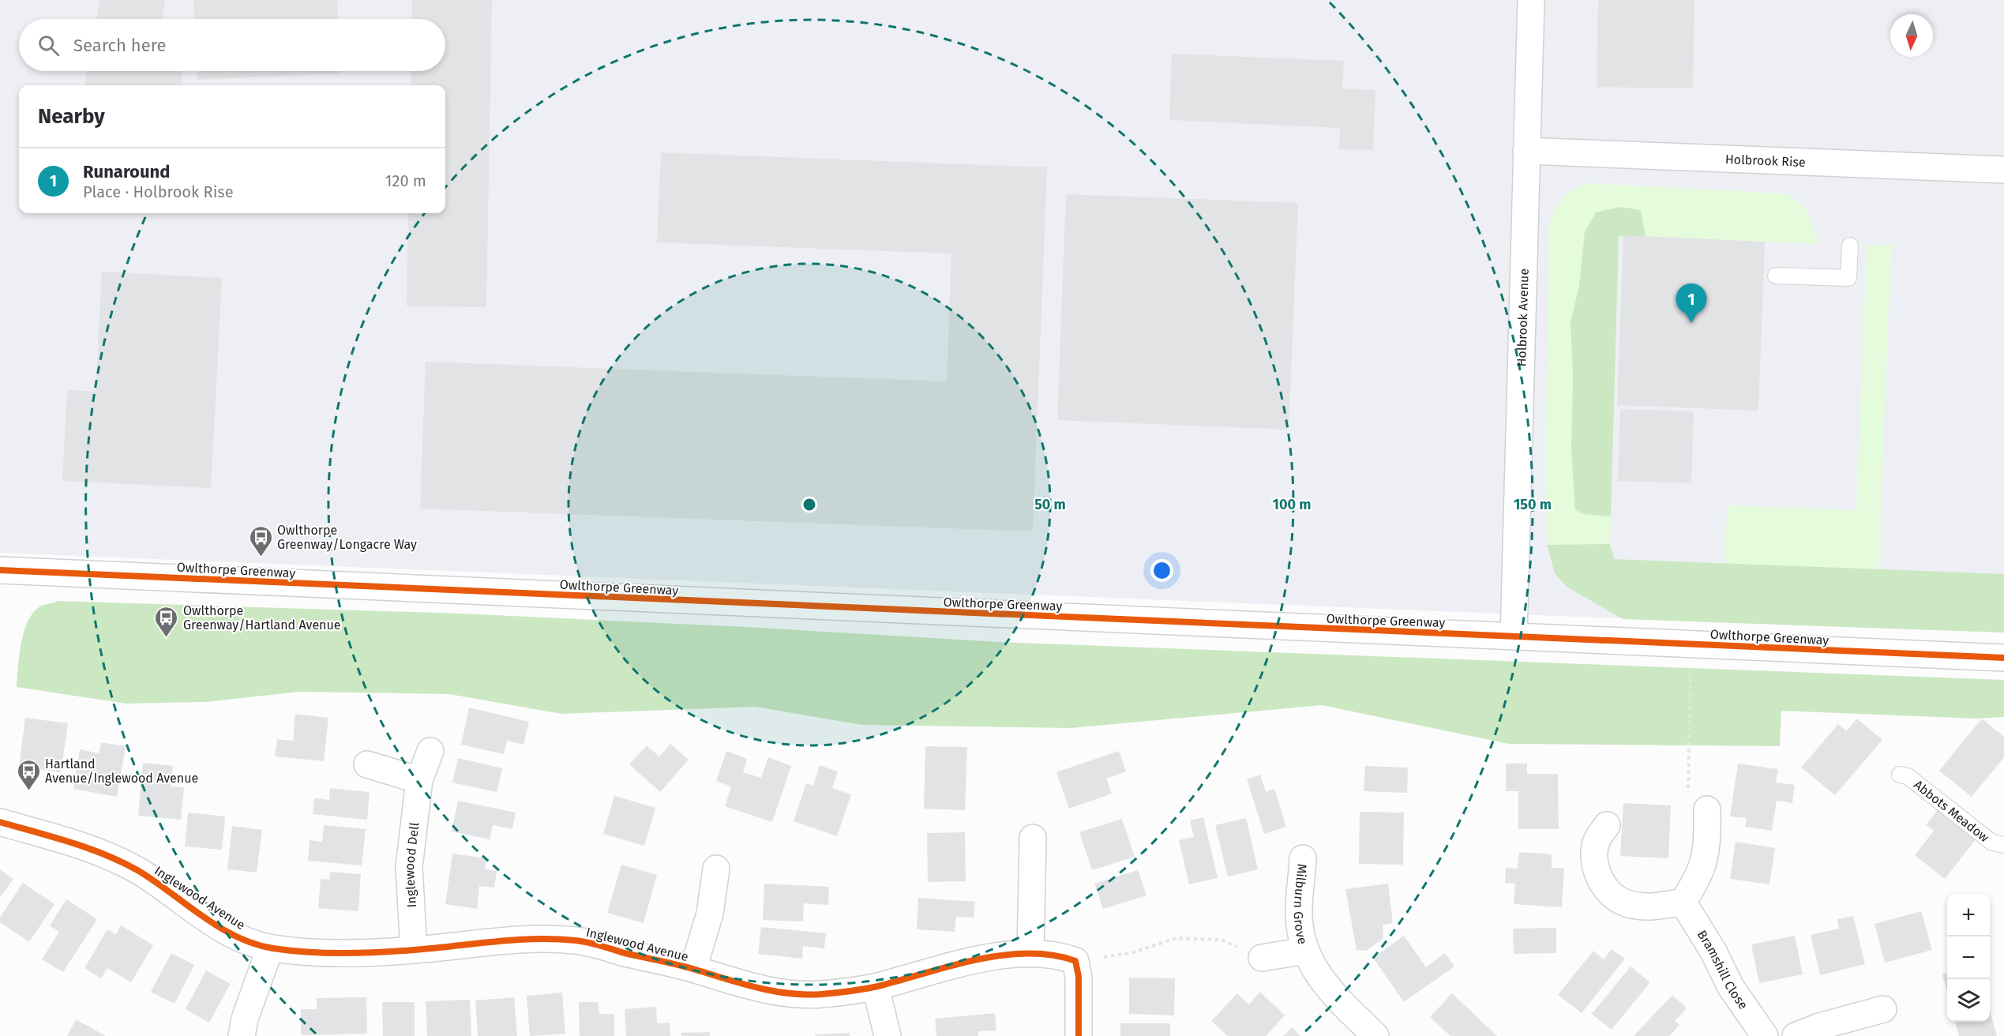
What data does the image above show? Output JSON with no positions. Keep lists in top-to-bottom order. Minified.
{"streets":{"street":["Holbrook Rise","Holbrook Avenue","Owlthorpe Greenway","Inglewood Dell","Inglewood Avenue","Milburn Grove","Bramshill Close"],"lane":["Abbots Meadow"]},"crossings":[["Holbrook Rise","Holbrook Avenue"],["Holbrook Avenue","Owlthorpe Greenway"],["Inglewood Dell","Inglewood Avenue"]],"places":{"bus stop":["Owlthorpe Greenway/Longacre Way","Owlthorpe Greenway/Hartland Avenue","Hartland Avenue/Inglewood Avenue"]},"north":"bottom","page":{"search":"Search here","heading":"Nearby","list":[{"mark":"1","name":"Runaround","note":"Place · Holbrook Rise","value":"120 m"}],"pins":"1","map_buttons":["+","−"]},"rings":["50 m","100 m","150 m"]}
